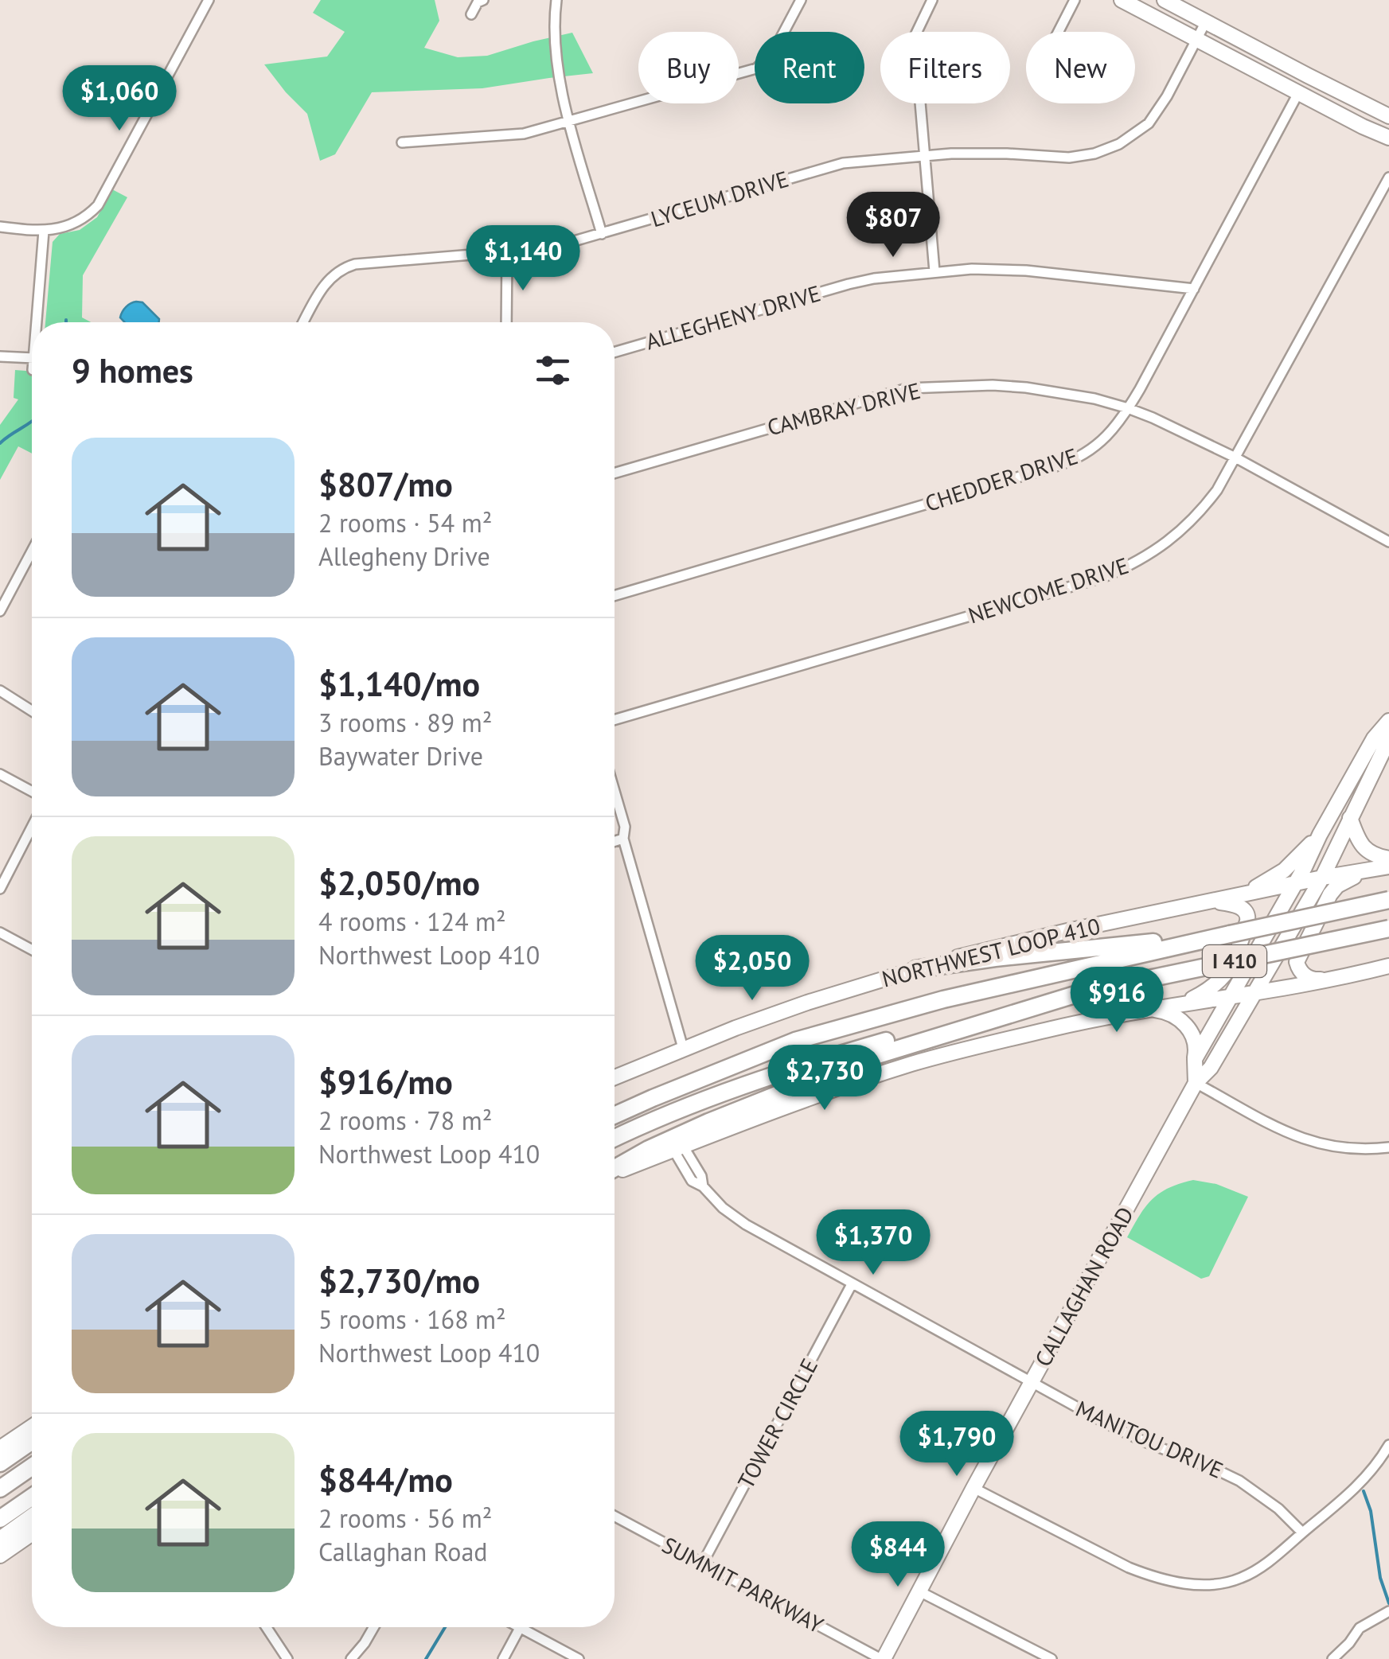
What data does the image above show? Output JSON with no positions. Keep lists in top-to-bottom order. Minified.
{"streets":{"highway":["I 410"],"main road":["NORTHWEST LOOP 410","CALLAGHAN ROAD"],"street":["LYCEUM DRIVE","ALLEGHENY DRIVE","CAMBRAY DRIVE","CHEDDER DRIVE","NEWCOME DRIVE","TOWER CIRCLE","MANITOU DRIVE","SUMMIT PARKWAY"]},"crossings":[["ALLEGHENY DRIVE","CHEDDER DRIVE"],["CAMBRAY DRIVE","CHEDDER DRIVE"],["CAMBRAY DRIVE","NEWCOME DRIVE"],["NORTHWEST LOOP 410","CALLAGHAN ROAD"],["CALLAGHAN ROAD","MANITOU DRIVE"],["CALLAGHAN ROAD","SUMMIT PARKWAY"],["TOWER CIRCLE","MANITOU DRIVE"],["TOWER CIRCLE","SUMMIT PARKWAY"]],"page":{"chip":["Buy","Rent","Filters","New"],"price":["$1,060","$807","$1,140","$2,050","$916","$2,730","$1,370","$1,790","$844"],"heading":"9 homes","list":[{"name":"$807/mo","note":"2 rooms · 54 m² · Allegheny Drive"},{"name":"$1,140/mo","note":"3 rooms · 89 m² · Baywater Drive"},{"name":"$2,050/mo","note":"4 rooms · 124 m² · Northwest Loop 410"},{"name":"$916/mo","note":"2 rooms · 78 m² · Northwest Loop 410"},{"name":"$2,730/mo","note":"5 rooms · 168 m² · Northwest Loop 410"},{"name":"$844/mo","note":"2 rooms · 56 m² · Callaghan Road"}]}}
